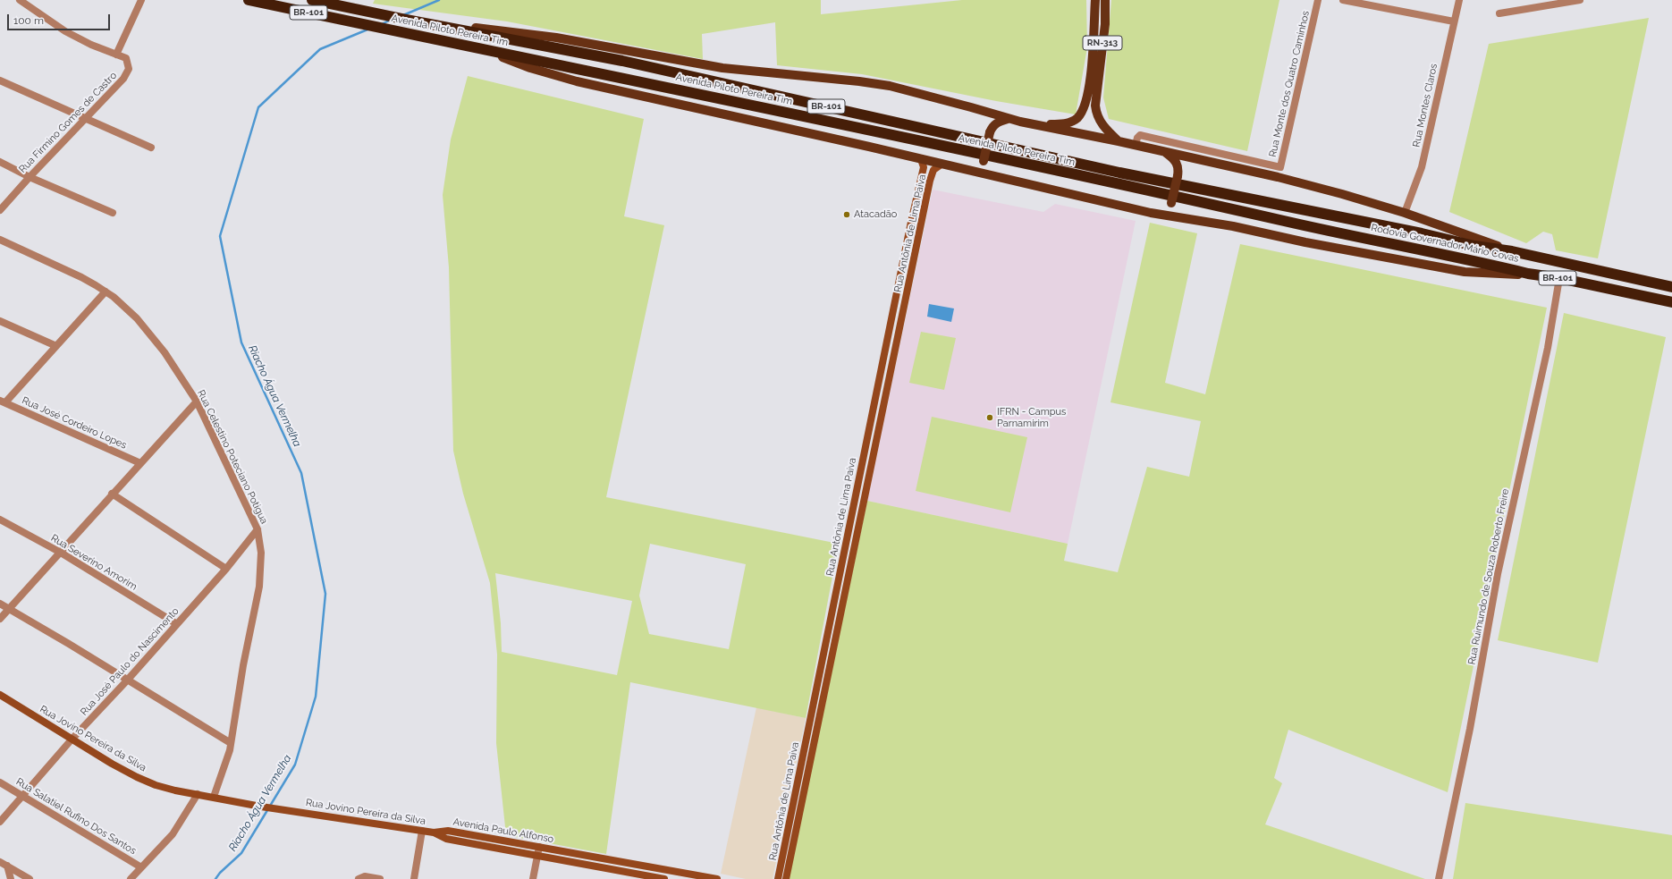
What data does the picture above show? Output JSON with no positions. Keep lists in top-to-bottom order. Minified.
{"streets":{"highway":["BR-101","Avenida Piloto Pereira Tim","Rodovia Governador Mário Covas"],"main road":["RN-313"],"street":["Rua Monte dos Quatro Caminhos","Rua Montes Claros","Rua Firmino Gomes de Castro","Rua Antônia de Lima Paiva","Rua José Cordeiro Lopes","Rua Celestino Poteciano Potigua","Rua Severino Amorim","Rua Ruimundo de Souza Roberto Freire","Rua José Paulo do Nascimento","Rua Jovino Pereira da Silva","Rua Salatiel Rufino Dos Santos","Avenida Paulo Alfonso"]},"crossings":[["Avenida Piloto Pereira Tim","Rodovia Governador Mário Covas"],["Rodovia Governador Mário Covas","Rua Ruimundo de Souza Roberto Freire"],["Rua Celestino Poteciano Potigua","Rua José Paulo do Nascimento"],["Rua Celestino Poteciano Potigua","Rua Jovino Pereira da Silva"],["Rua Severino Amorim","Rua José Paulo do Nascimento"],["Rua José Paulo do Nascimento","Rua Jovino Pereira da Silva"],["Rua José Paulo do Nascimento","Rua Salatiel Rufino Dos Santos"],["Rua Jovino Pereira da Silva","Avenida Paulo Alfonso"]],"water":["Riacho Água Vermelha"],"places":["Atacadão","IFRN - Campus Parnamirim"],"scale_bar":"100 m"}
